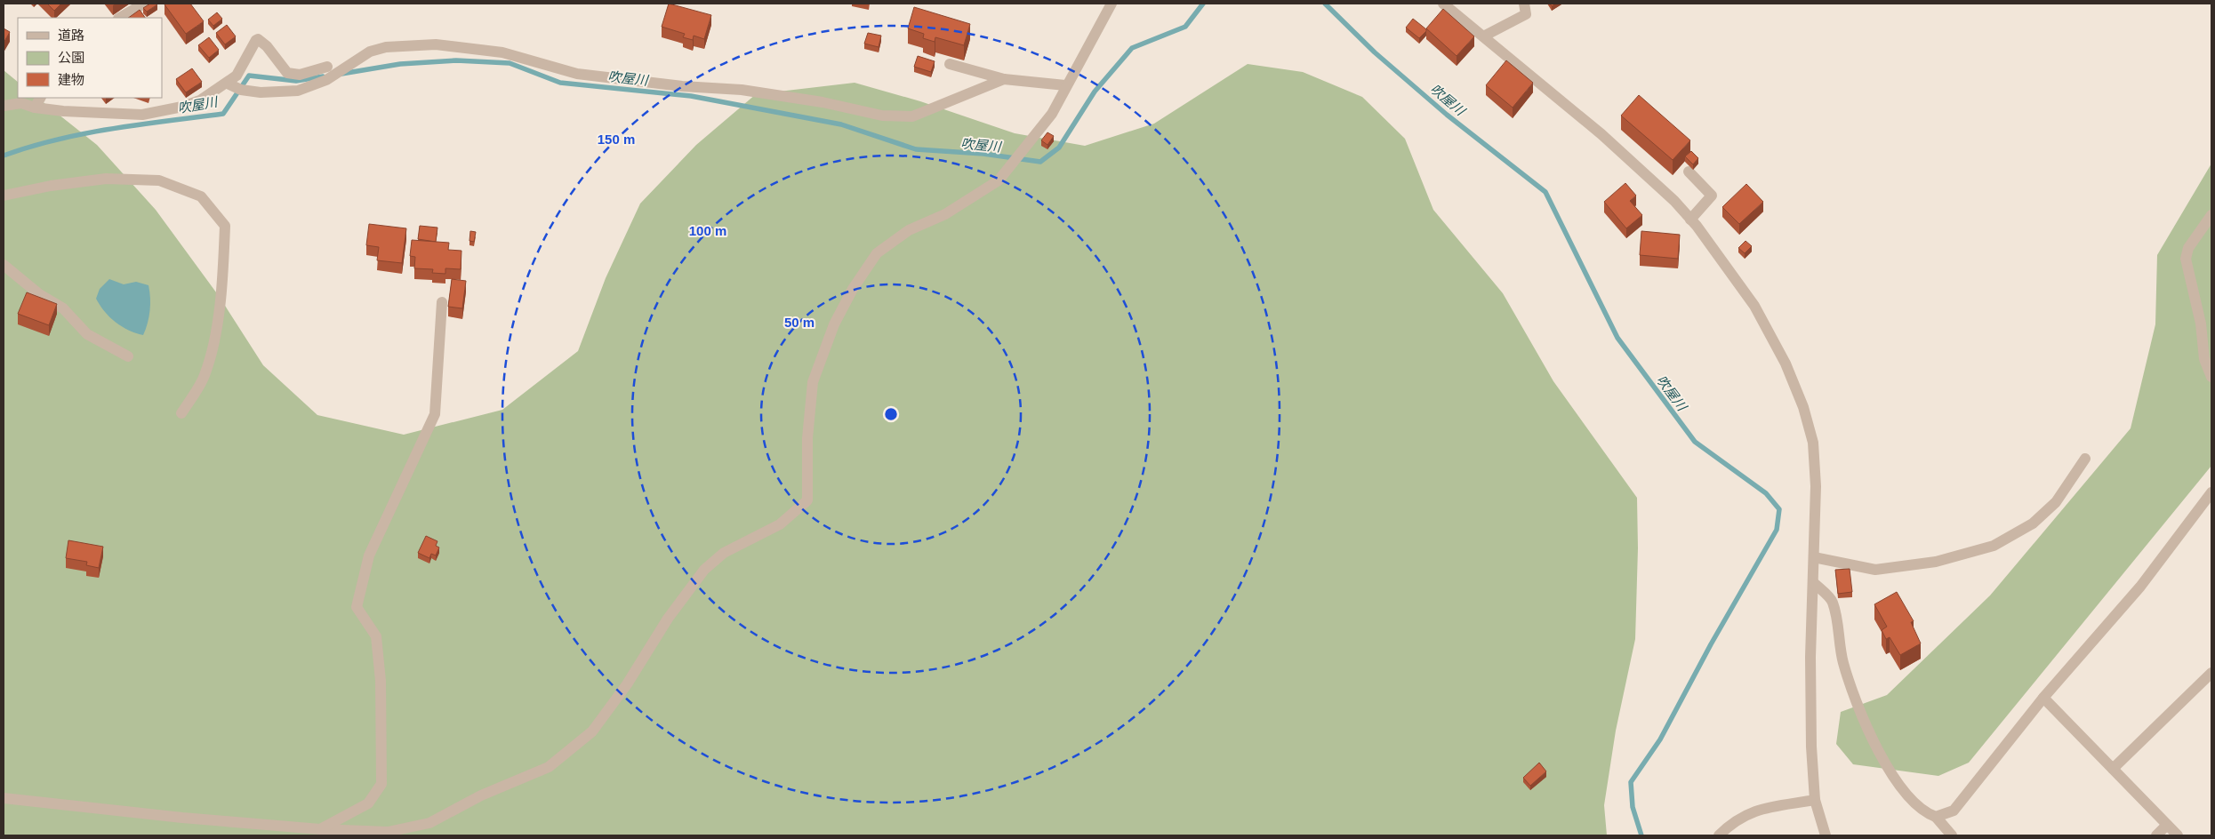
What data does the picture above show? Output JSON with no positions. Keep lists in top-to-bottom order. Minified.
{"water":["吹屋川"],"legend":["道路","公園","建物"],"rings":["150 m","100 m","50 m"]}
